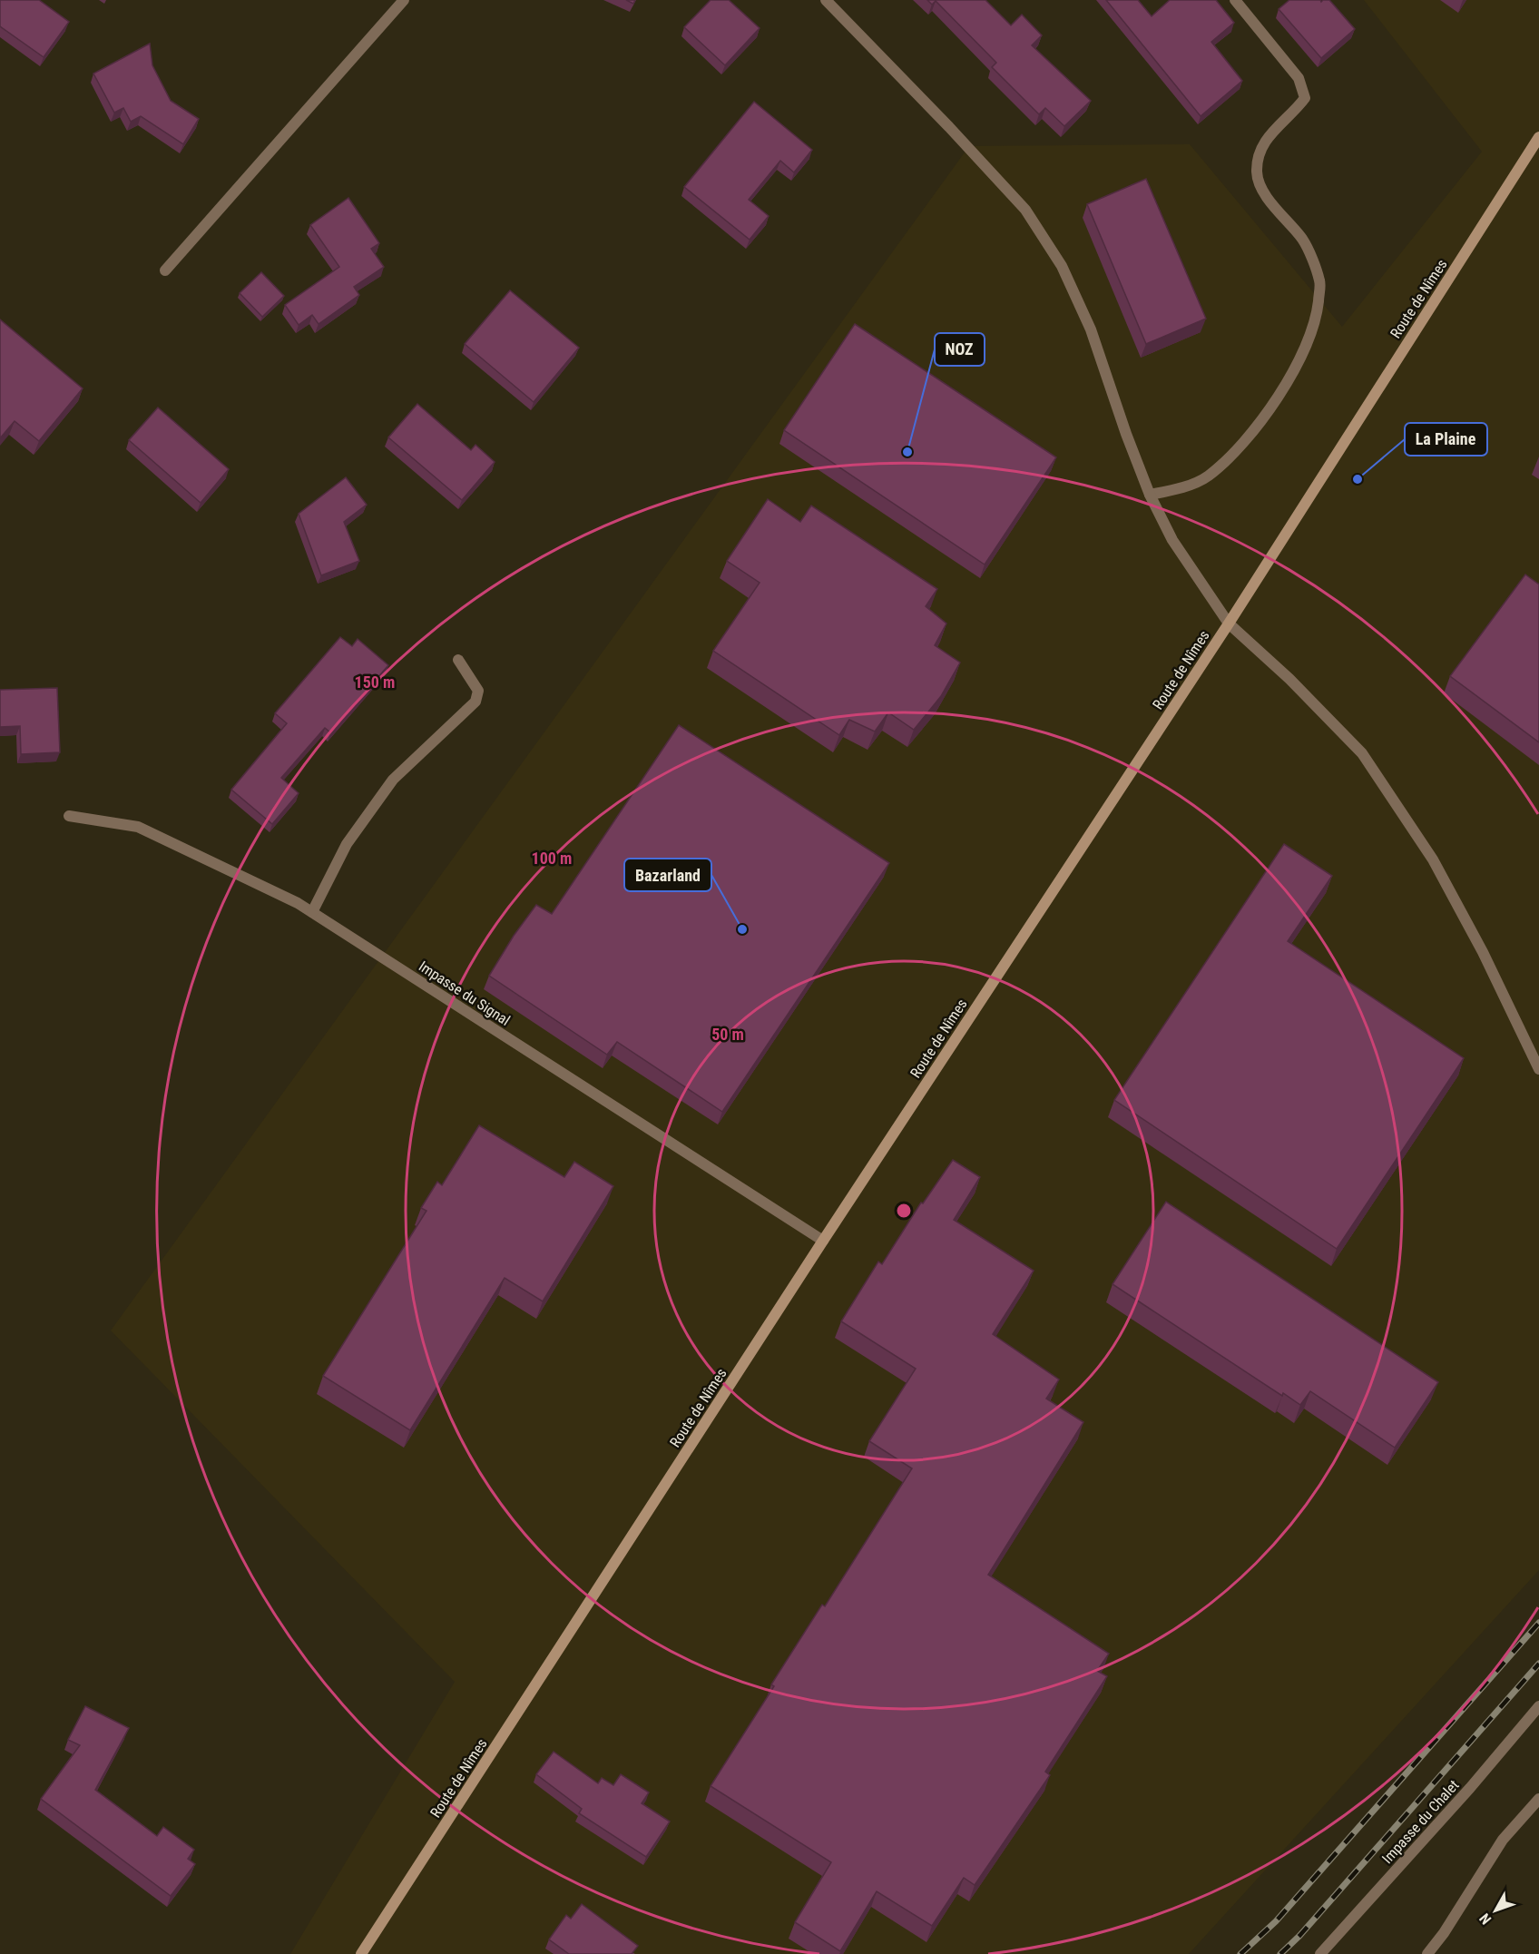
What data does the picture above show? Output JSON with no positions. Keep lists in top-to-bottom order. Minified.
{"streets":{"main road":["Route de Nîmes"],"street":["Impasse du Signal","Impasse du Chalet"]},"crossings":[["Route de Nîmes","Impasse du Signal"]],"places":["NOZ","La Plaine","Bazarland"],"north":"bottom left","rings":["150 m","100 m","50 m"]}
